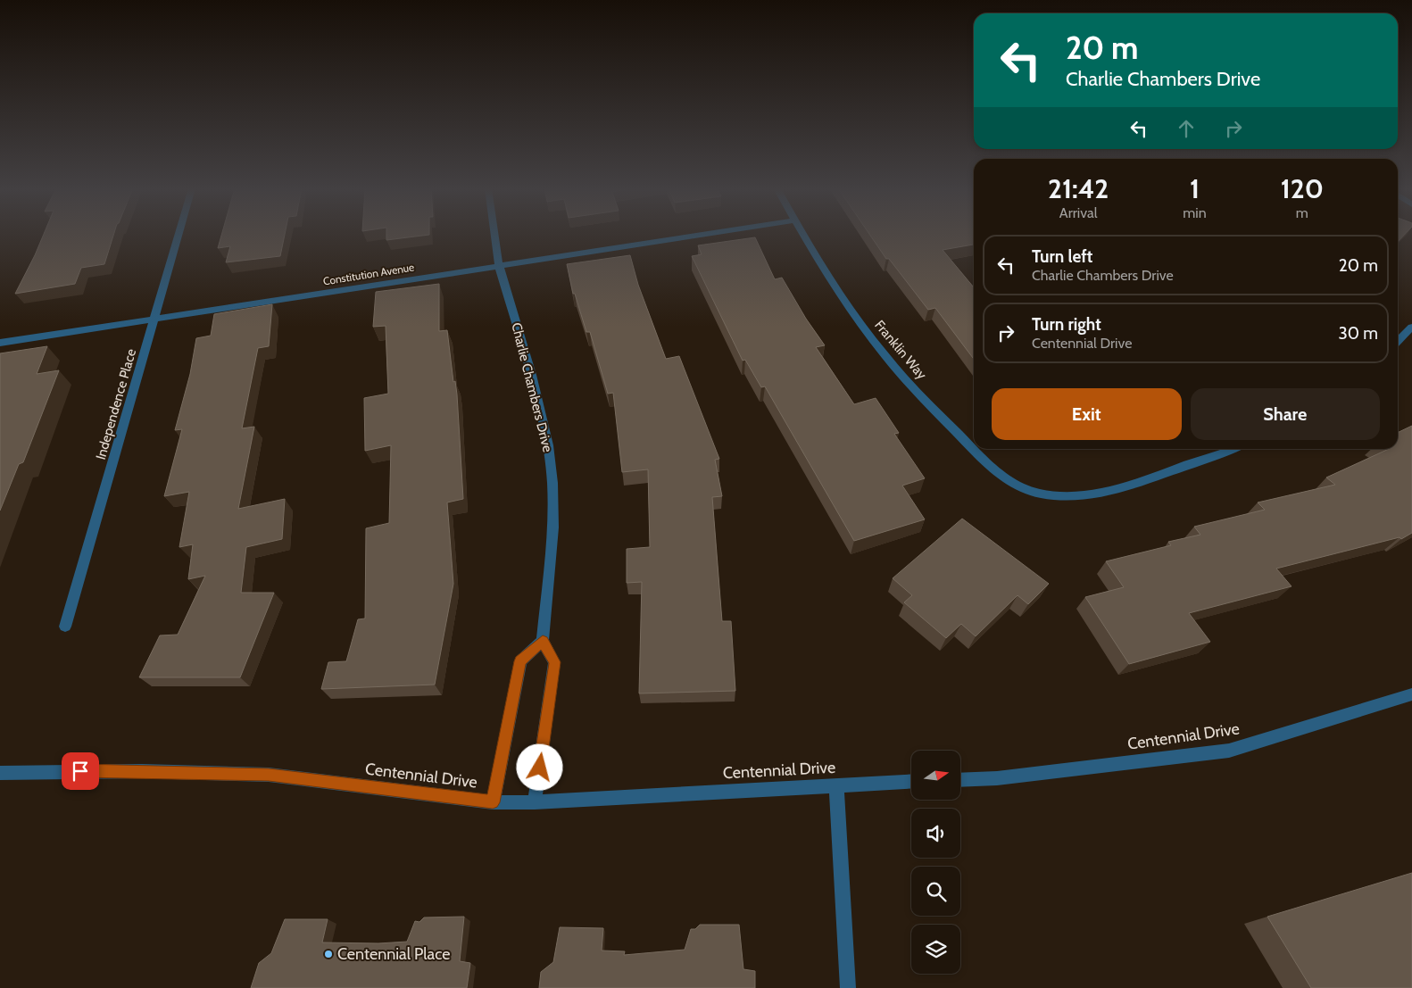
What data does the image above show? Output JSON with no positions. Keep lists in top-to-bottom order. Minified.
{"streets":{"street":["Constitution Avenue","Franklin Way","Charlie Chambers Drive","Independence Place","Centennial Drive"]},"crossings":[["Constitution Avenue","Charlie Chambers Drive"],["Constitution Avenue","Independence Place"]],"places":["Centennial Place"],"north":"right","page":{"turn":["20 m","Charlie Chambers Drive"],"eta":["21:42","Arrival","1","min","120","m"],"list":[{"name":"Turn left","note":"Charlie Chambers Drive","value":"20 m"},{"name":"Turn right","note":"Centennial Drive","value":"30 m"}],"buttons":["Exit","Share"]}}
